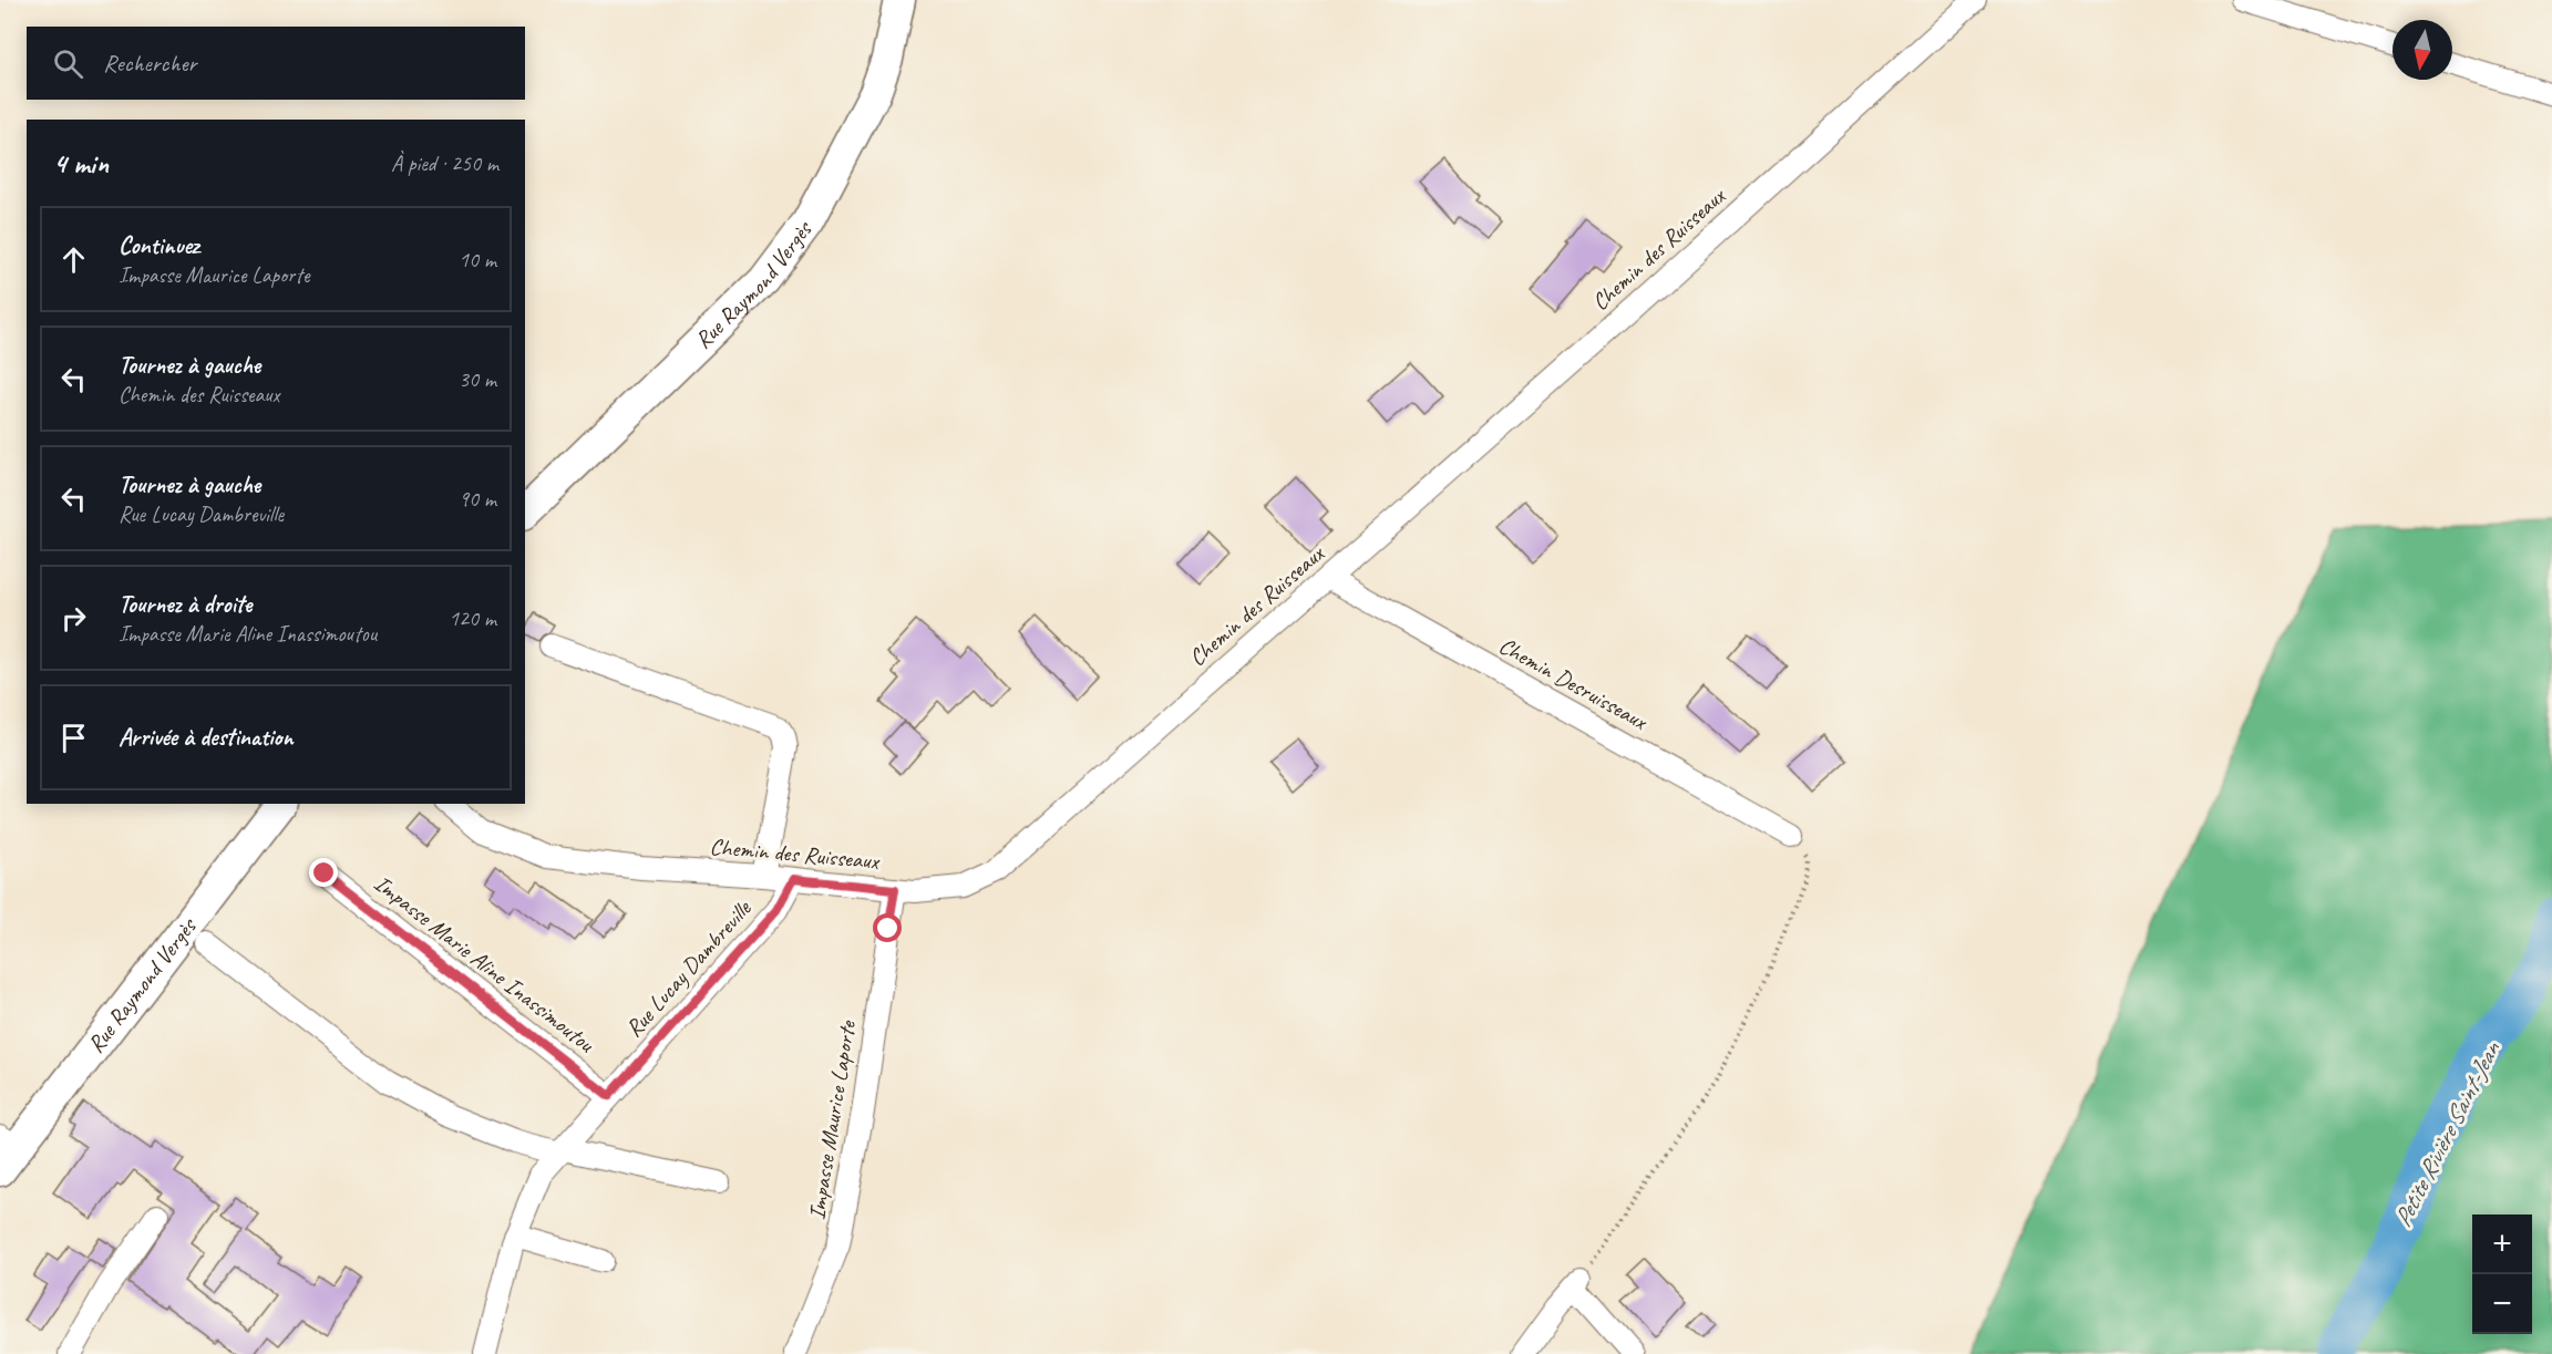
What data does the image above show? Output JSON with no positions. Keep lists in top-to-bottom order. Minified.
{"streets":{"main road":["Rue Raymond Vergès"],"street":["Chemin des Ruisseaux","Chemin Desruisseaux","Impasse Marie Aline Inassimoutou","Rue Lucay Dambreville","Impasse Maurice Laporte"]},"crossings":[["Chemin des Ruisseaux","Chemin Desruisseaux"],["Chemin des Ruisseaux","Rue Lucay Dambreville"],["Chemin des Ruisseaux","Impasse Maurice Laporte"],["Impasse Marie Aline Inassimoutou","Rue Lucay Dambreville"]],"water":["Petite Rivière Saint-Jean"],"north":"bottom","page":{"search":"Rechercher","heading":["4 min","À pied · 250 m"],"list":[["Continuez","Impasse Maurice Laporte","10 m"],["Tournez à gauche","Chemin des Ruisseaux","30 m"],["Tournez à gauche","Rue Lucay Dambreville","90 m"],["Tournez à droite","Impasse Marie Aline Inassimoutou","120 m"],"Arrivée à destination"],"map_buttons":["+","−"]}}
